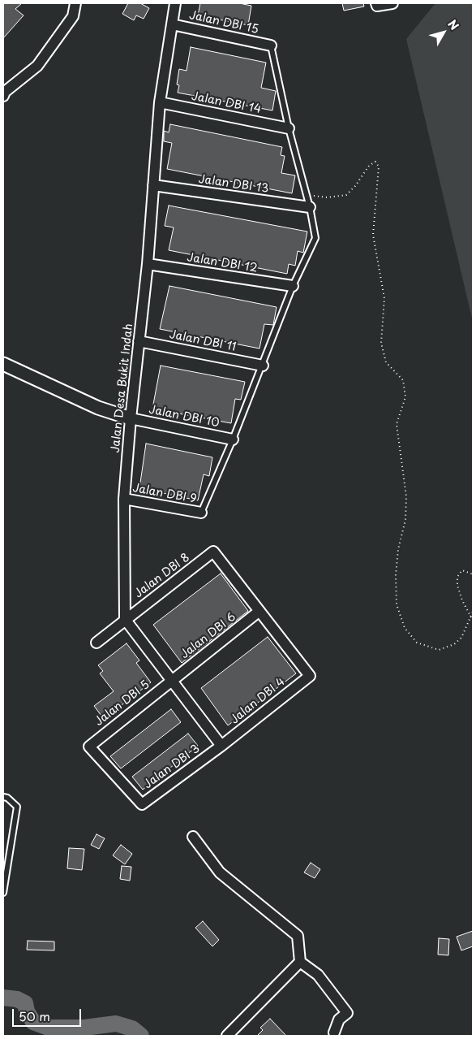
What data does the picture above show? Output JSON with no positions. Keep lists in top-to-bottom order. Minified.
{"streets":{"street":["Jalan DBI 15","Jalan DBI 14","Jalan DBI 13","Jalan DBI 12","Jalan DBI 11","Jalan Desa Bukit Indah","Jalan DBI 10","Jalan DBI 9","Jalan DBI 8","Jalan DBI 6","Jalan DBI 4","Jalan DBI 5","Jalan DBI 3"]},"crossings":[["Jalan DBI 15","Jalan Desa Bukit Indah"],["Jalan DBI 14","Jalan Desa Bukit Indah"],["Jalan DBI 13","Jalan Desa Bukit Indah"],["Jalan DBI 12","Jalan Desa Bukit Indah"],["Jalan DBI 11","Jalan Desa Bukit Indah"],["Jalan Desa Bukit Indah","Jalan DBI 10"],["Jalan Desa Bukit Indah","Jalan DBI 9"],["Jalan Desa Bukit Indah","Jalan DBI 8"],["Jalan DBI 8","Jalan DBI 6"],["Jalan DBI 8","Jalan DBI 4"],["Jalan DBI 6","Jalan DBI 4"],["Jalan DBI 6","Jalan DBI 5"],["Jalan DBI 4","Jalan DBI 3"],["Jalan DBI 5","Jalan DBI 3"]],"scale_bar":"50 m","north":"top right"}
